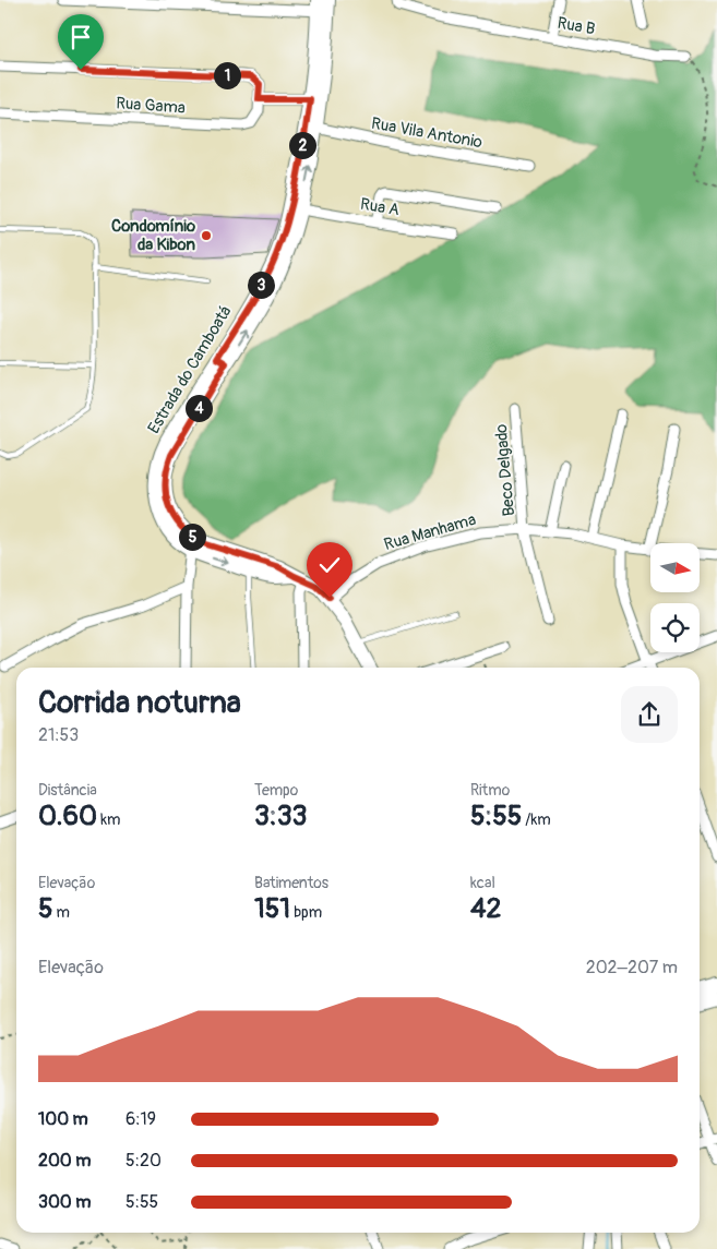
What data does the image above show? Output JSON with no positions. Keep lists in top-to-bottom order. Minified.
{"streets":{"main road":["Estrada do Camboatá"],"street":["Rua B","Rua Gama","Rua Vila Antonio","Rua A","Beco Delgado","Rua Manhama"]},"crossings":[["Rua Vila Antonio","Estrada do Camboatá"],["Rua A","Estrada do Camboatá"],["Estrada do Camboatá","Rua Manhama"],["Beco Delgado","Rua Manhama"]],"places":["Condomínio da Kibon"],"north":"right","page":{"pins":["1","2","3","4","5"],"heading":["Corrida noturna","21:53"],"stats":[["Distância","0.60 km"],["Tempo","3:33"],["Ritmo","5:55 /km"],["Elevação","5 m"],["Batimentos","151 bpm"],["kcal","42"]],"chart":["Elevação","202–207 m"],"list":[{"name":"100 m","note":"6:19"},{"name":"200 m","note":"5:20"},{"name":"300 m","note":"5:55"}]}}
